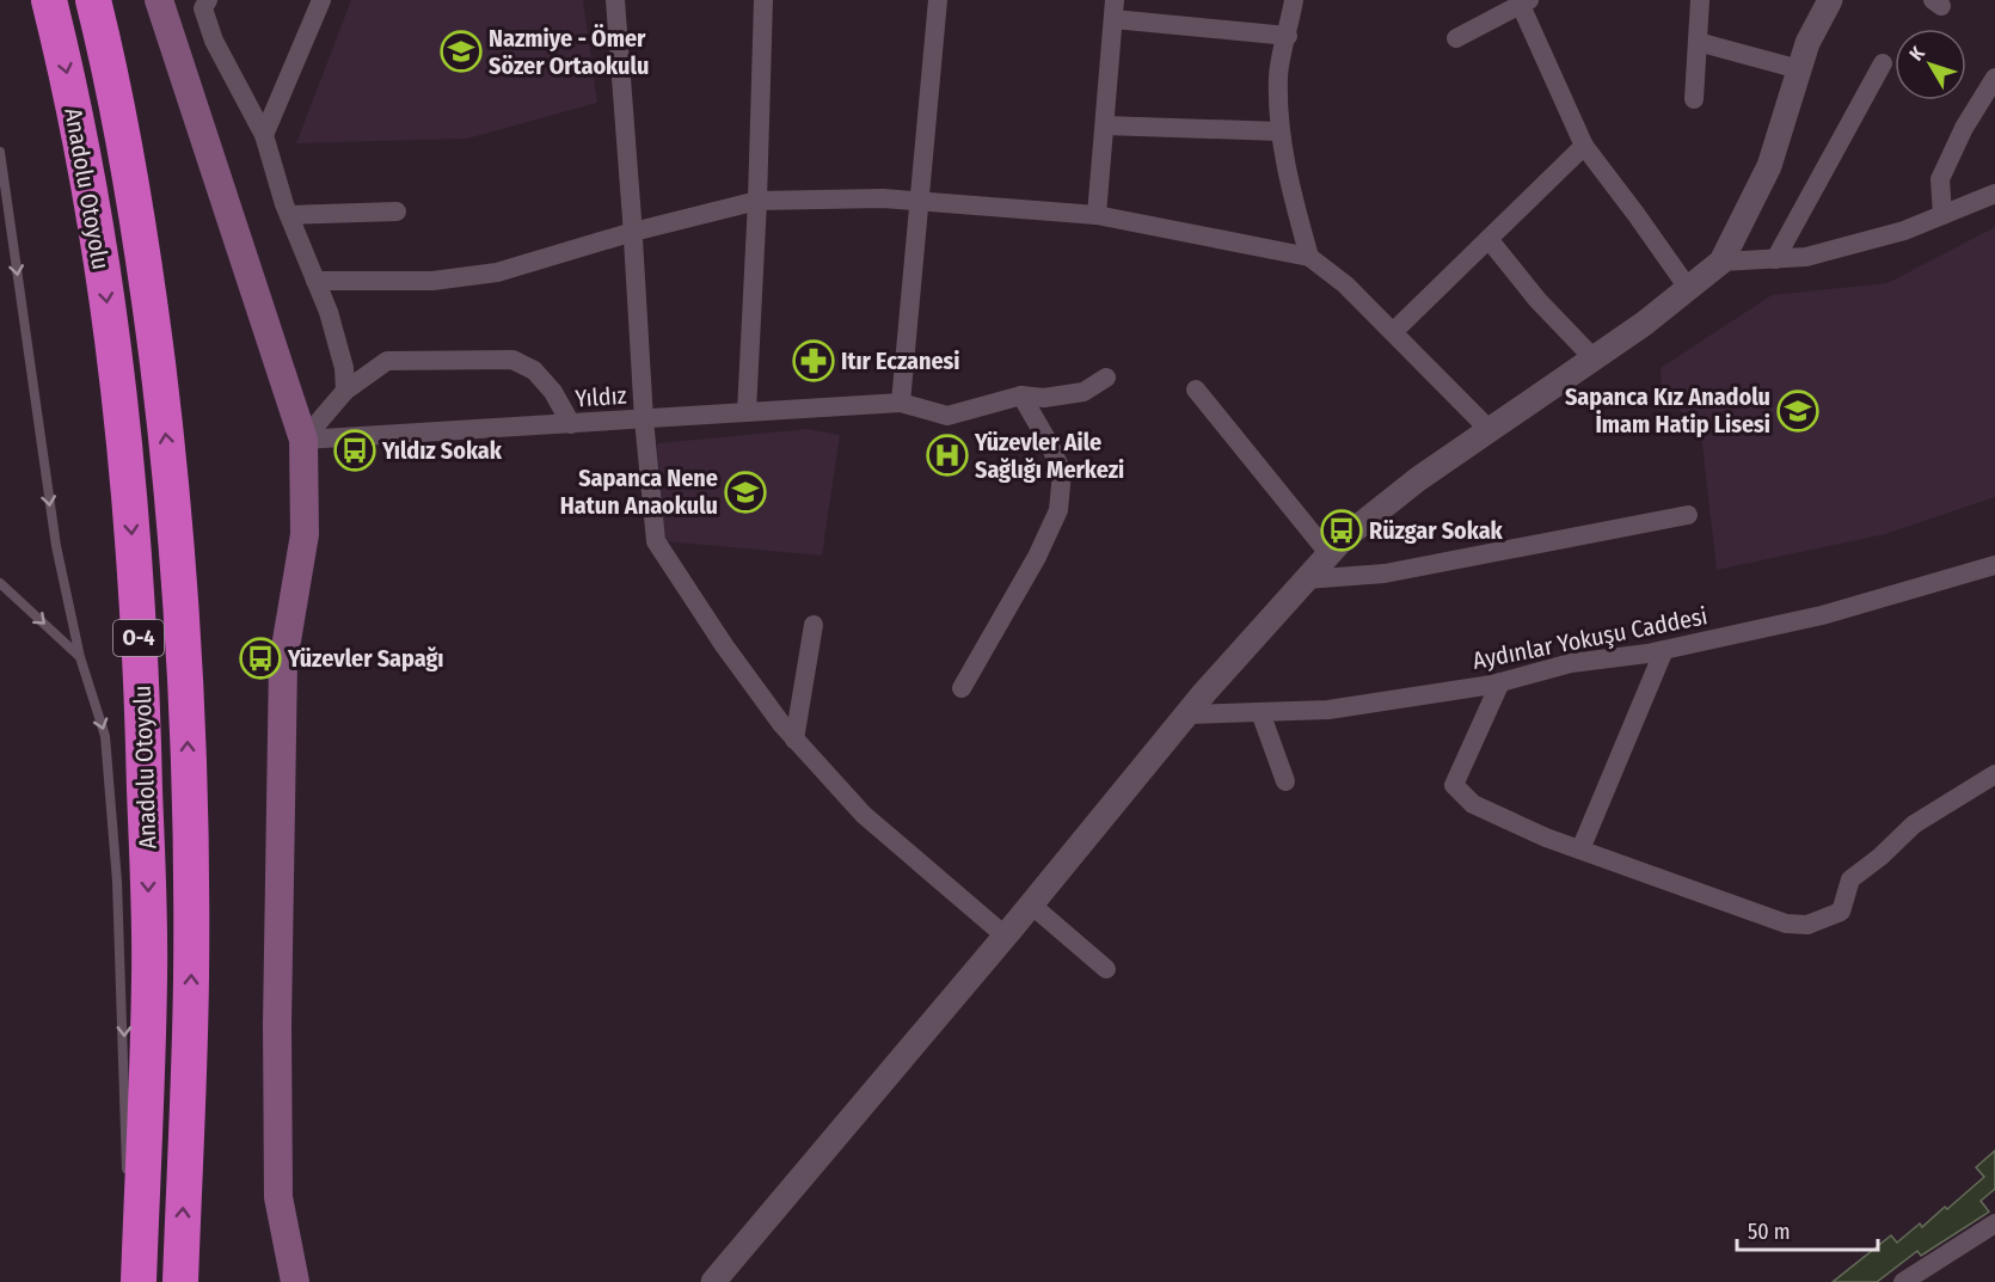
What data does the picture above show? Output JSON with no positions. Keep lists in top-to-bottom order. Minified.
{"streets":{"highway":["Anadolu Otoyolu","O-4"],"street":["Yıldız","Aydınlar Yokuşu Caddesi"]},"places":{"school or university":["Nazmiye - Ömer Sözer Ortaokulu","Sapanca Kız Anadolu İmam Hatip Lisesi","Sapanca Nene Hatun Anaokulu"],"pharmacy":["Itır Eczanesi"],"bus stop":["Yıldız Sokak","Rüzgar Sokak","Yüzevler Sapağı"],"hospital":["Yüzevler Aile Sağlığı Merkezi"]},"scale_bar":"50 m","north":"top left"}
